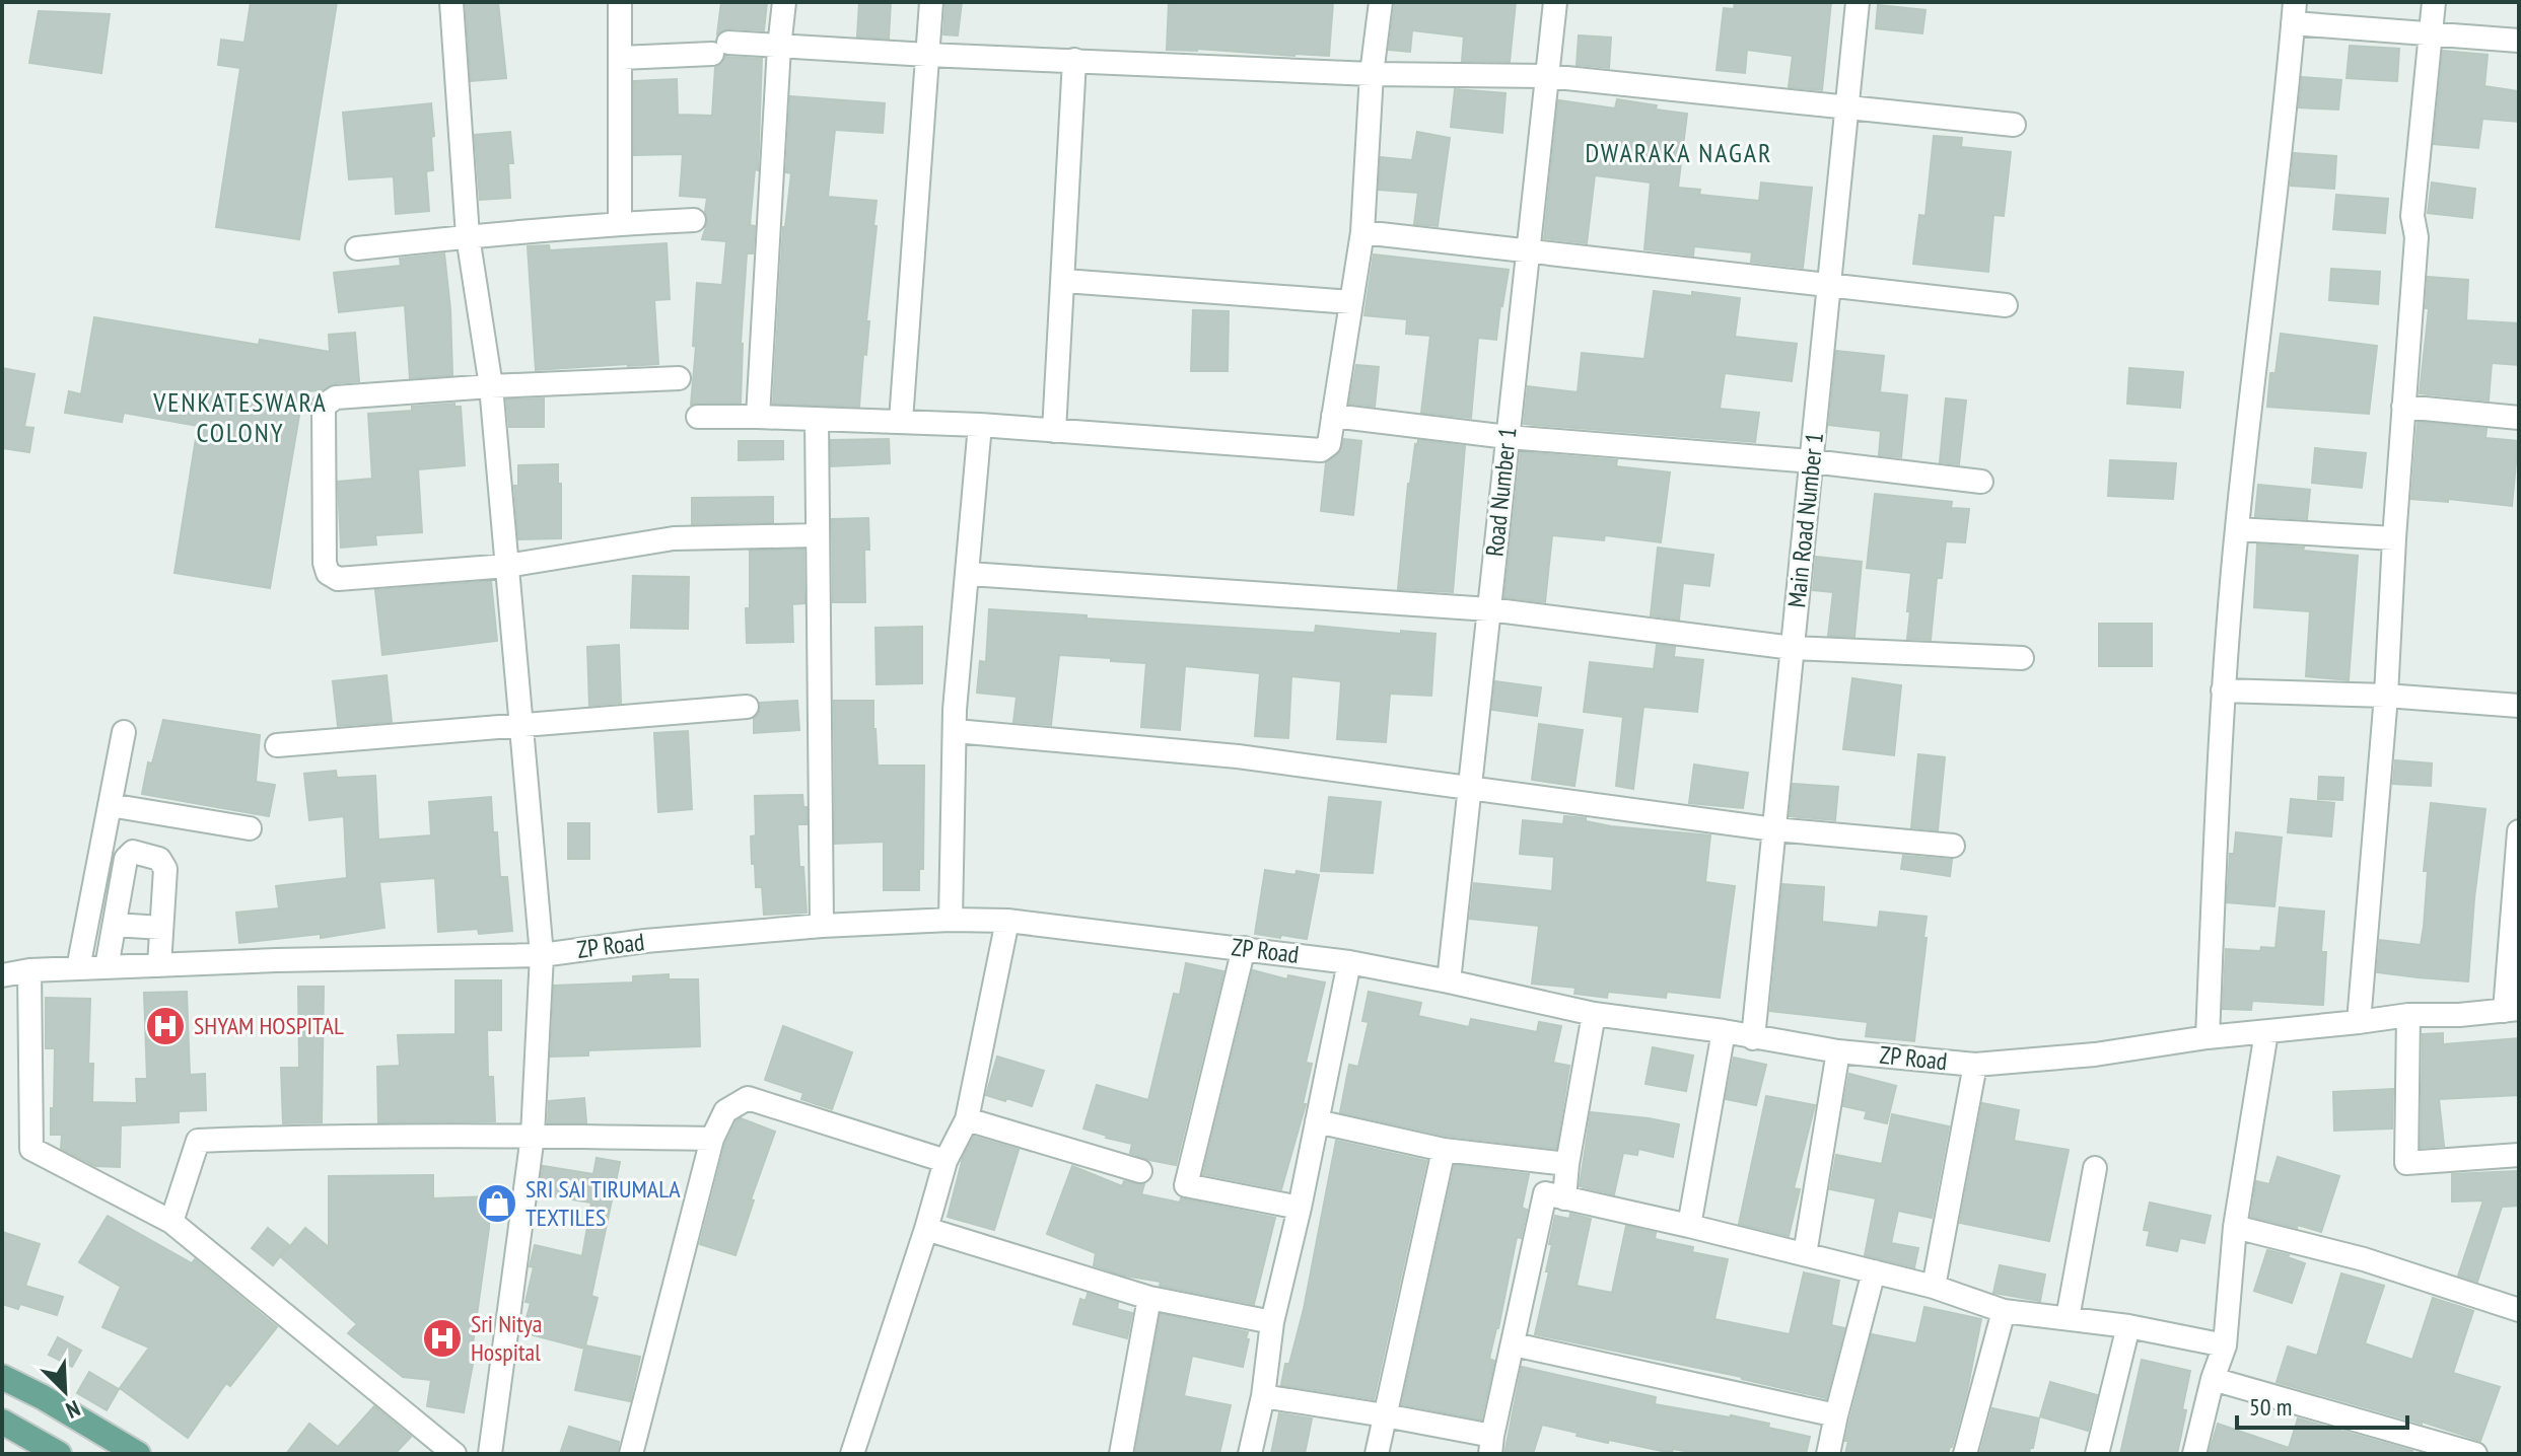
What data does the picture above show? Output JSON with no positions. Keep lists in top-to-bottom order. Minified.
{"streets":{"street":["Road Number 1","Main Road Number 1","ZP Road"]},"crossings":[["Road Number 1","ZP Road"],["Main Road Number 1","ZP Road"]],"districts":["DWARAKA NAGAR","VENKATESWARA COLONY"],"places":{"hospital":["SHYAM HOSPITAL","Sri Nitya Hospital"],"shop":["SRI SAI TIRUMALA TEXTILES"]},"scale_bar":"50 m","north":"bottom right"}
